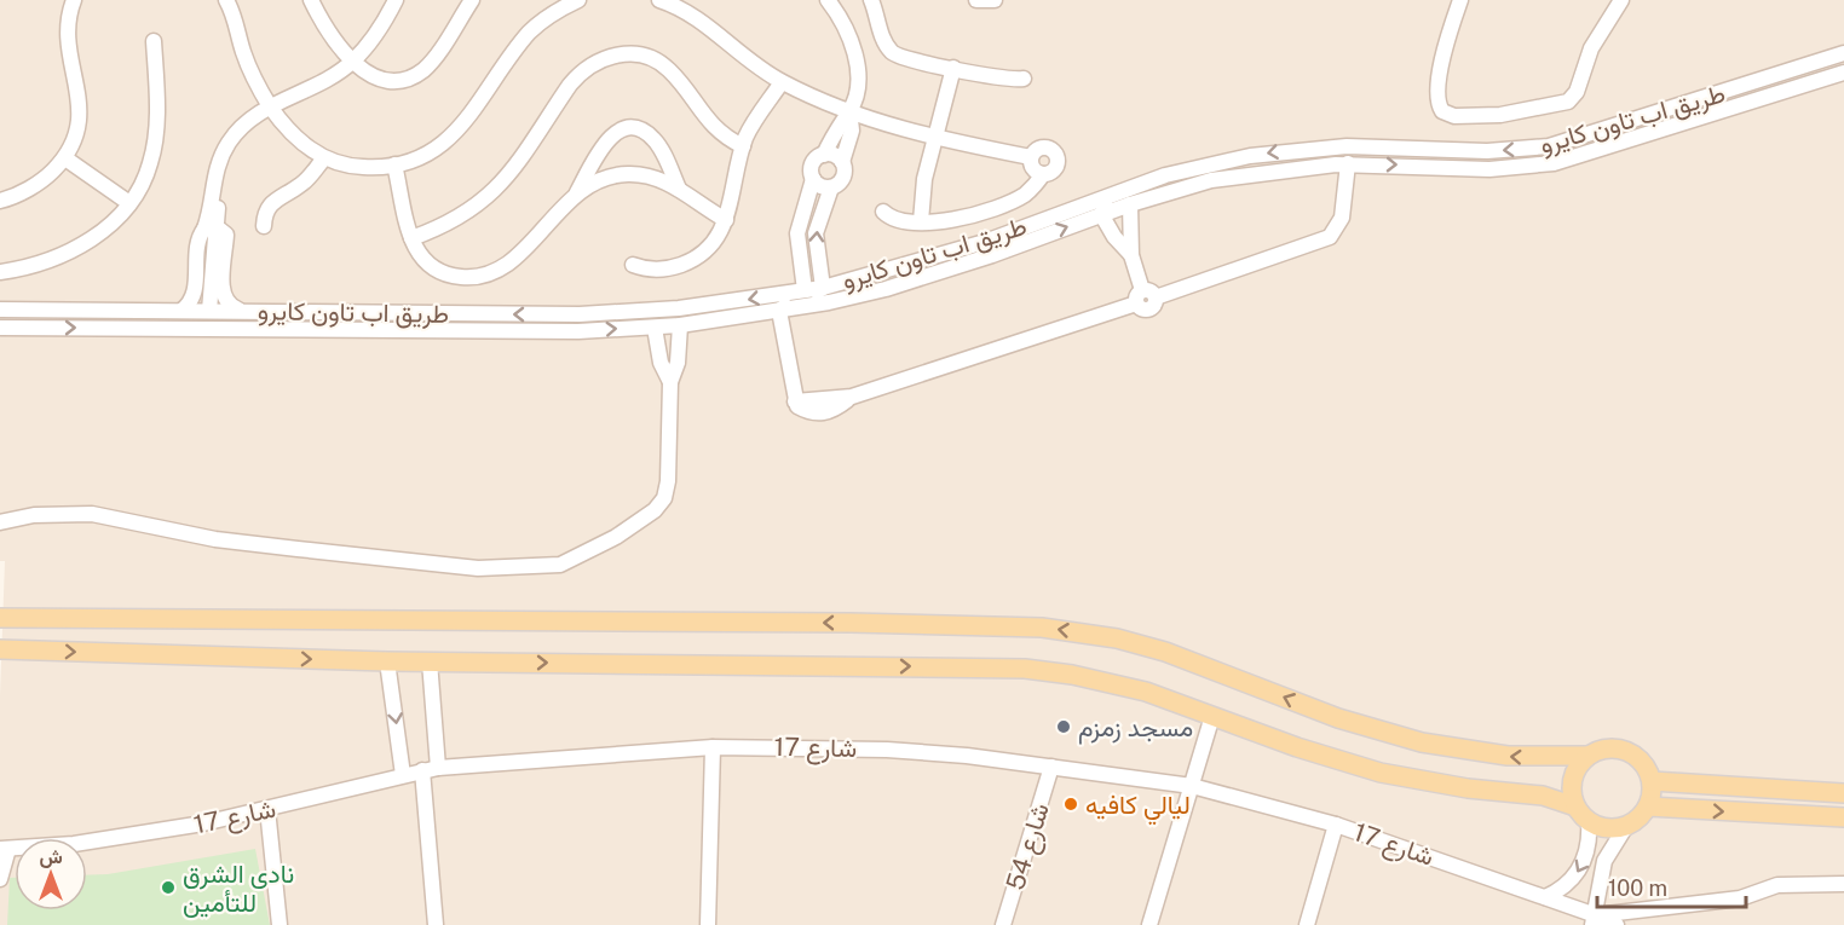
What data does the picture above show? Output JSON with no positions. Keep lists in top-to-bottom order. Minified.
{"streets":{"street":["طريق اب تاون كايرو","شارع 17","شارع 54"]},"crossings":[["شارع 17","شارع 54"]],"places":["مسجد زمزم","ليالي كافيه","نادى الشرق للتأمين"],"scale_bar":"100 m","north":"top"}
